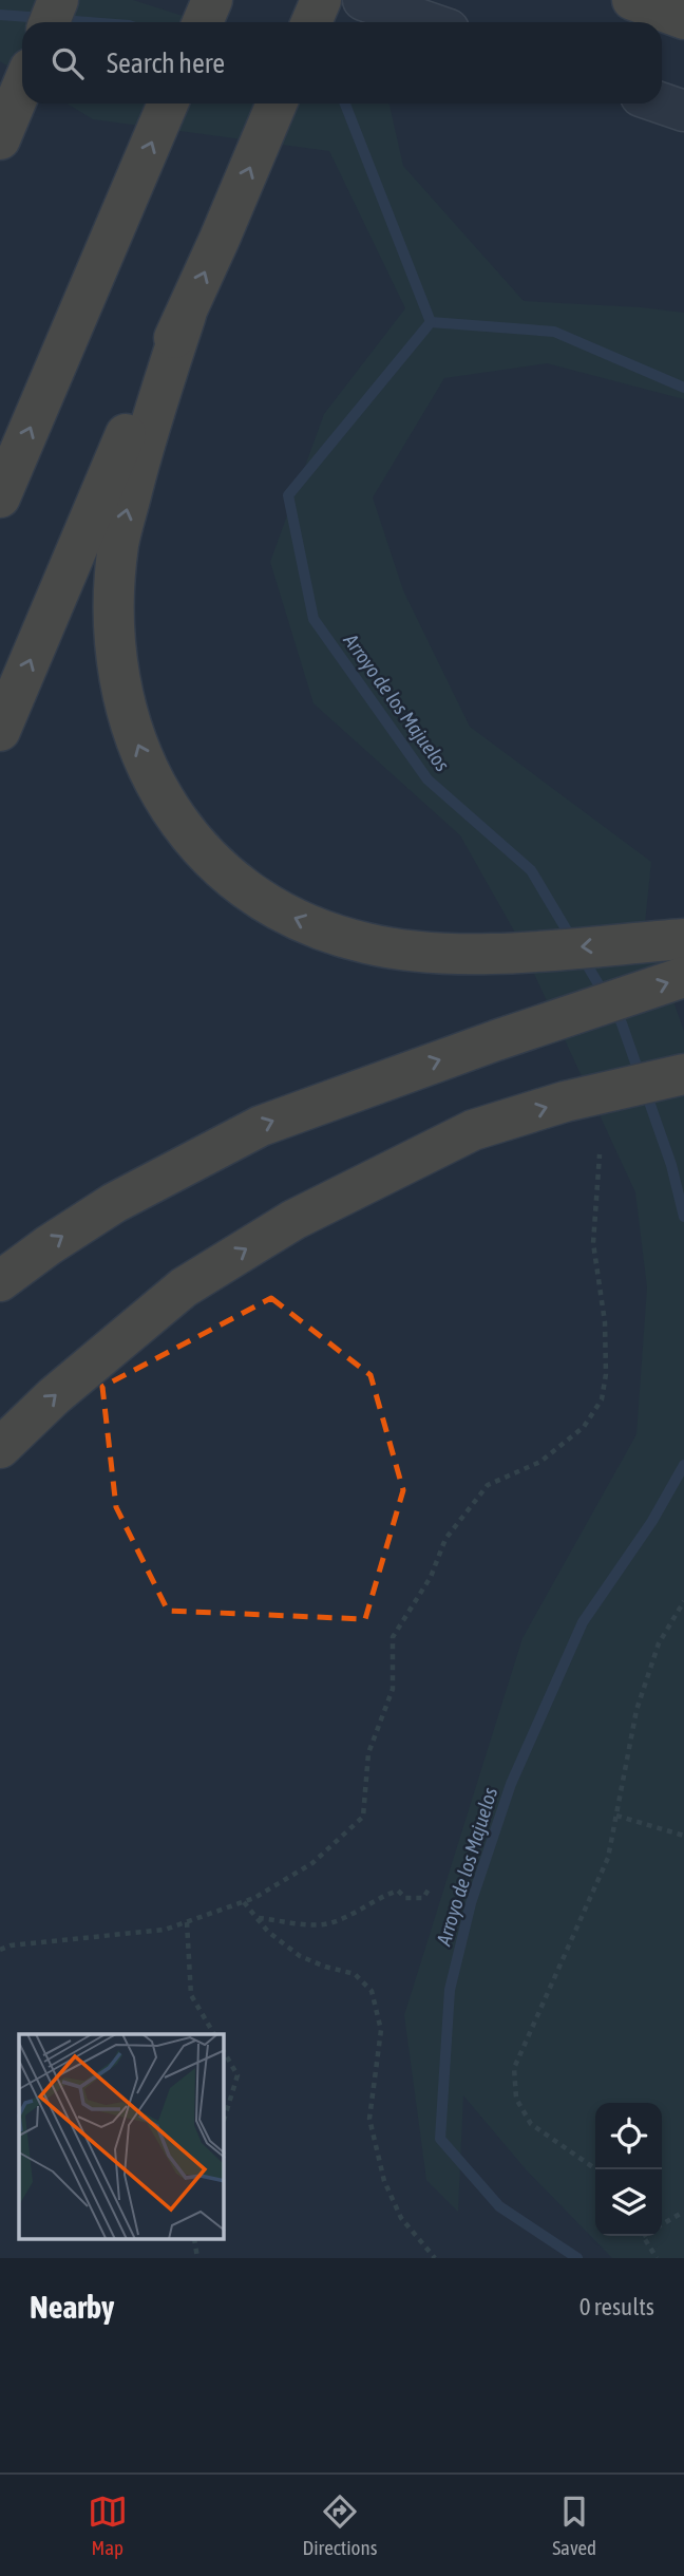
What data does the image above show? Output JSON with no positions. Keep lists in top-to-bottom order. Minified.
{"water":["Arroyo de los Majuelos"],"page":{"search":"Search here","heading":["Nearby","0 results"],"nav":["Map","Directions","Saved"]}}
